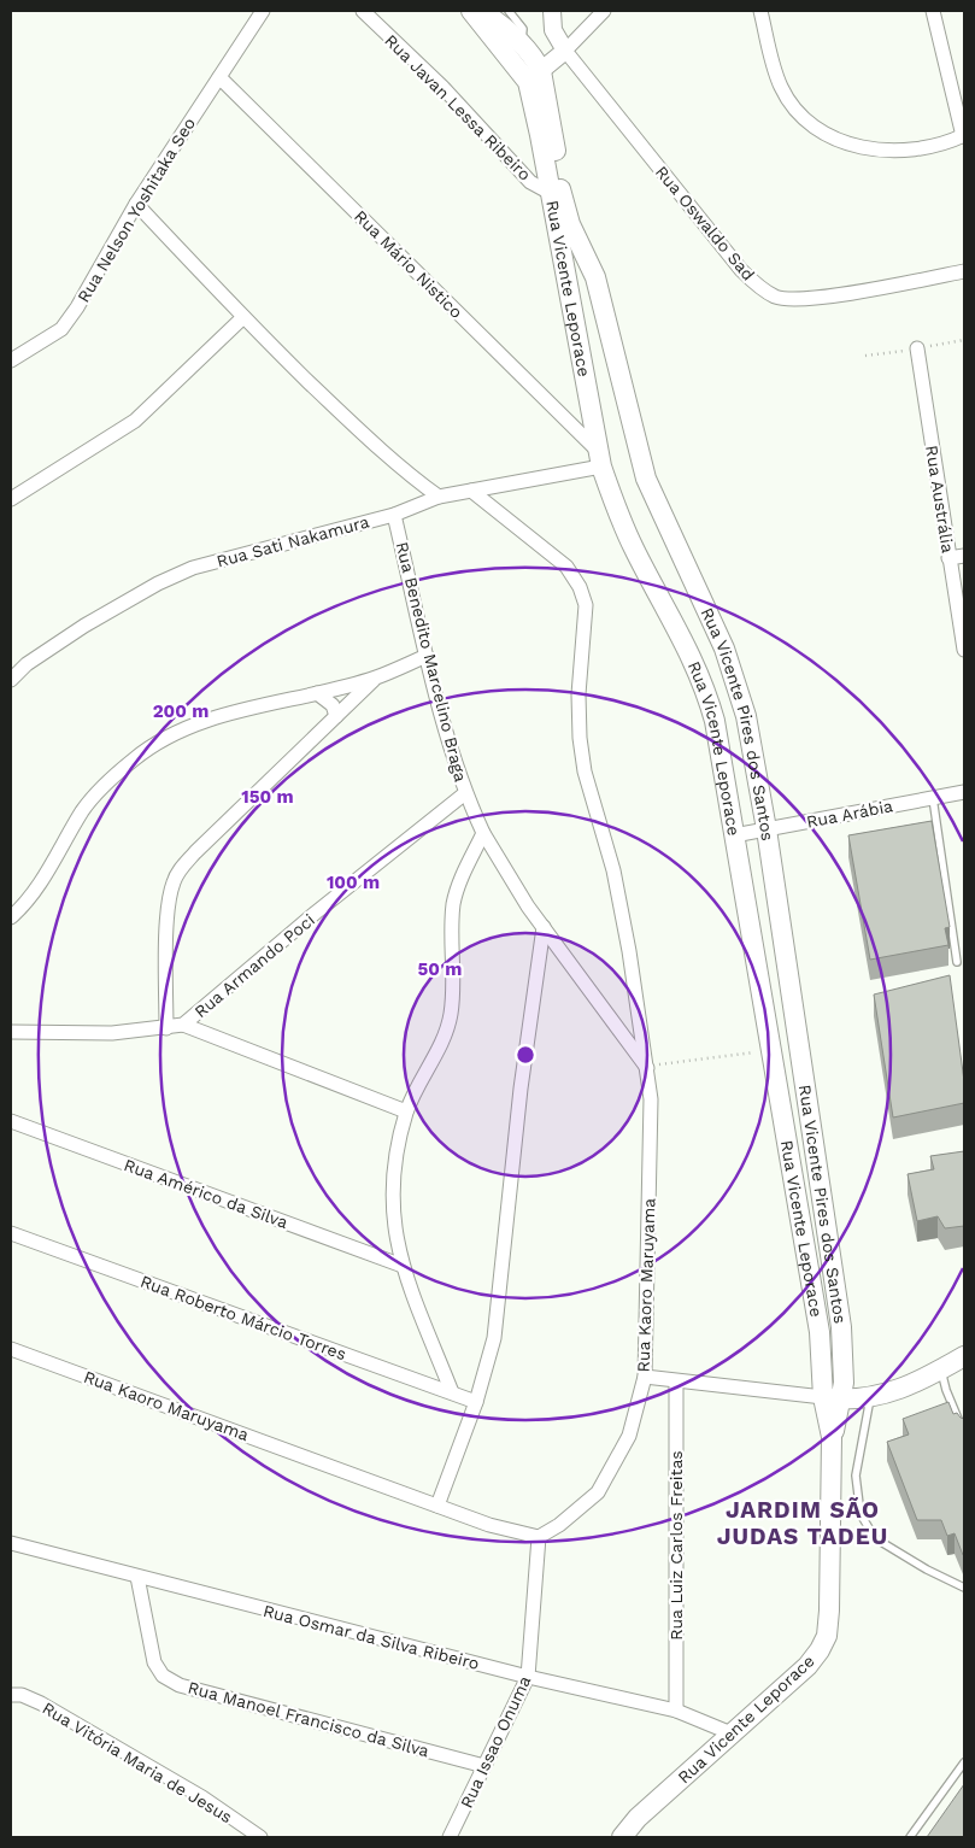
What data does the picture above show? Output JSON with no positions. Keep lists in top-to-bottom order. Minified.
{"streets":{"main road":["Rua Vicente Leporace","Rua Vicente Pires dos Santos"],"street":["Rua Javan Lessa Ribeiro","Rua Nelson Yoshitaka Seo","Rua Oswaldo Sad","Rua Mário Nistico","Rua Austrália","Rua Sati Nakamura","Rua Benedito Marcelino Braga","Rua Arábia","Rua Armando Poci","Rua Américo da Silva","Rua Kaoro Maruyama","Rua Roberto Márcio Torres","Rua Luiz Carlos Freitas","Rua Osmar da Silva Ribeiro","Rua Manoel Francisco da Silva","Rua Issao Onuma","Rua Vitória Maria de Jesus"]},"crossings":[["Rua Javan Lessa Ribeiro","Rua Vicente Leporace"],["Rua Javan Lessa Ribeiro","Rua Vicente Pires dos Santos"],["Rua Nelson Yoshitaka Seo","Rua Mário Nistico"],["Rua Mário Nistico","Rua Vicente Leporace"],["Rua Mário Nistico","Rua Sati Nakamura"],["Rua Vicente Leporace","Rua Sati Nakamura"],["Rua Vicente Leporace","Rua Vicente Pires dos Santos"],["Rua Vicente Leporace","Rua Arábia"],["Rua Vicente Leporace","Rua Osmar da Silva Ribeiro"],["Rua Sati Nakamura","Rua Benedito Marcelino Braga"],["Rua Sati Nakamura","Rua Kaoro Maruyama"],["Rua Benedito Marcelino Braga","Rua Armando Poci"],["Rua Benedito Marcelino Braga","Rua Kaoro Maruyama"],["Rua Vicente Pires dos Santos","Rua Arábia"],["Rua Kaoro Maruyama","Rua Issao Onuma"],["Rua Luiz Carlos Freitas","Rua Osmar da Silva Ribeiro"],["Rua Osmar da Silva Ribeiro","Rua Manoel Francisco da Silva"],["Rua Osmar da Silva Ribeiro","Rua Issao Onuma"],["Rua Manoel Francisco da Silva","Rua Issao Onuma"]],"districts":["JARDIM SÃO JUDAS TADEU"],"rings":["200 m","150 m","100 m","50 m"]}
